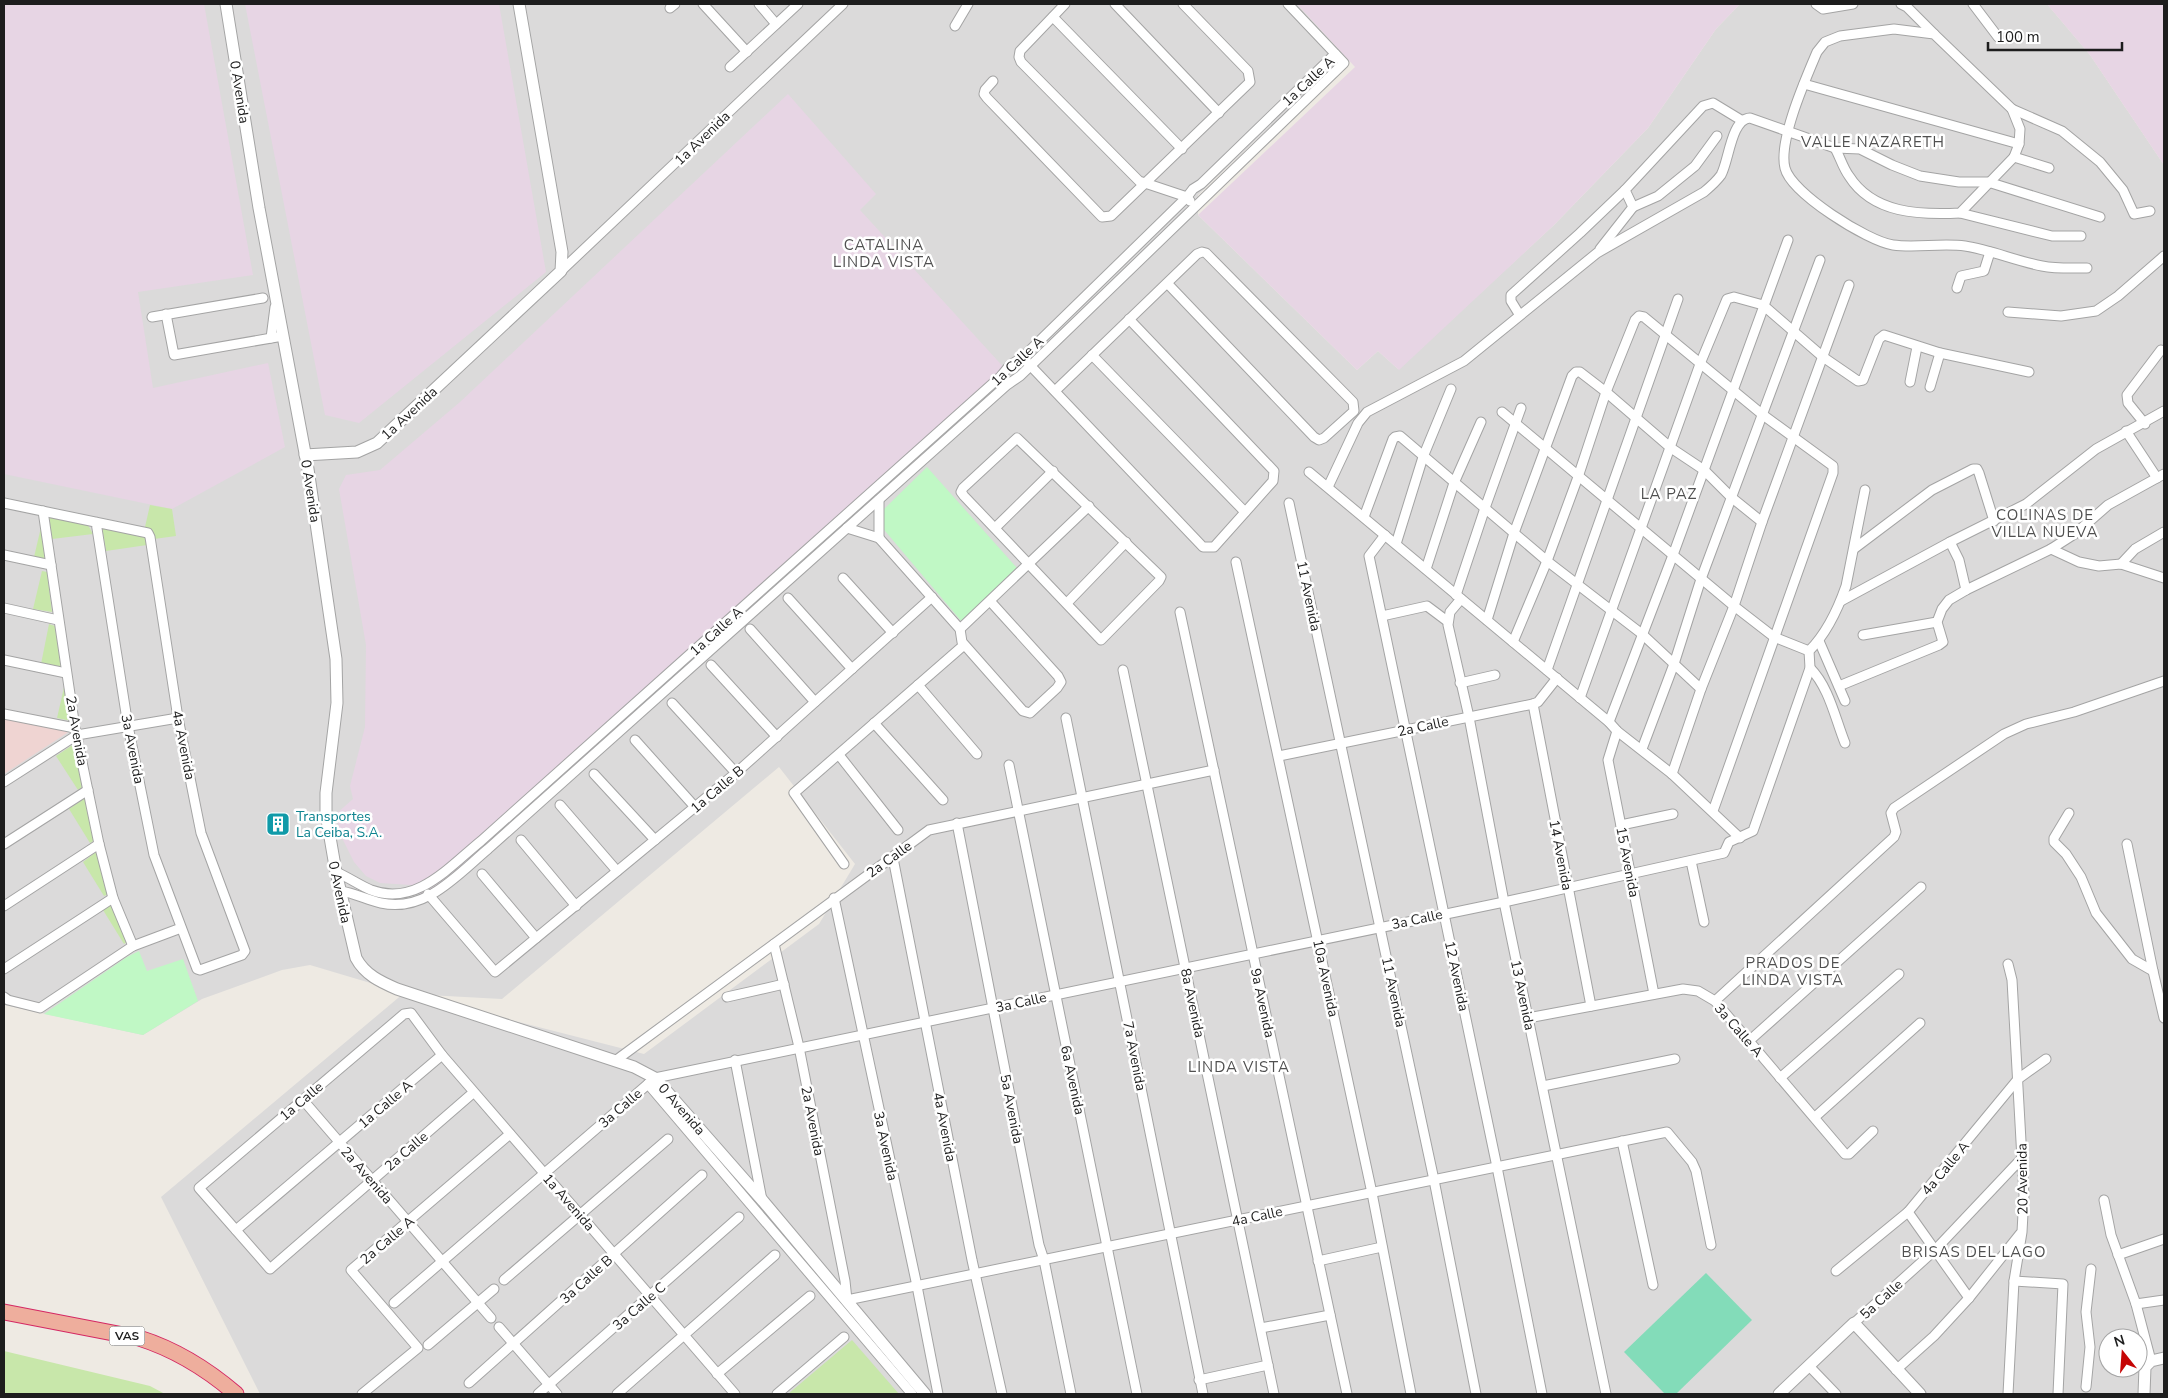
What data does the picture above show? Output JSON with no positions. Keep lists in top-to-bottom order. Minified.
{"streets":{"highway":["VAS"],"street":["1a Calle A","0 Avenida","1a Avenida","11 Avenida","2a Calle","2a Avenida","4a Avenida","3a Avenida","1a Calle B","14 Avenida","15 Avenida","3a Calle","12 Avenida","10a Avenida","13 Avenida","8a Avenida","9a Avenida","3a Calle A","7a Avenida","6a Avenida","1a Calle","5a Avenida","4a Calle A","20 Avenida","4a Calle","2a Calle A","3a Calle B","5a Calle","3a Calle C"]},"crossings":[["1a Calle A","0 Avenida"],["1a Calle A","1a Avenida"],["1a Calle A","2a Calle"],["1a Calle A","2a Avenida"],["1a Calle A","1a Calle B"],["1a Calle A","1a Calle"],["0 Avenida","1a Avenida"],["0 Avenida","2a Calle"],["0 Avenida","2a Avenida"],["0 Avenida","3a Calle"],["0 Avenida","4a Calle"],["1a Avenida","2a Calle"],["1a Avenida","3a Calle"],["1a Avenida","1a Calle"],["1a Avenida","2a Calle A"],["1a Avenida","3a Calle B"],["1a Avenida","3a Calle C"],["11 Avenida","2a Calle"],["11 Avenida","3a Calle"],["11 Avenida","4a Calle"],["2a Calle","2a Avenida"],["2a Calle","4a Avenida"],["2a Calle","3a Avenida"],["2a Calle","14 Avenida"],["2a Calle","12 Avenida"],["2a Calle","10a Avenida"],["2a Calle","13 Avenida"],["2a Calle","8a Avenida"],["2a Calle","9a Avenida"],["2a Calle","7a Avenida"],["2a Calle","6a Avenida"],["2a Calle","1a Calle"],["2a Calle","5a Avenida"],["2a Avenida","3a Calle"],["2a Avenida","1a Calle"],["2a Avenida","4a Calle"],["2a Avenida","2a Calle A"],["4a Avenida","3a Avenida"],["4a Avenida","3a Calle"],["4a Avenida","4a Calle"],["3a Avenida","3a Calle"],["3a Avenida","4a Calle"],["14 Avenida","3a Calle"],["14 Avenida","3a Calle A"],["15 Avenida","3a Calle"],["15 Avenida","3a Calle A"],["3a Calle","12 Avenida"],["3a Calle","10a Avenida"],["3a Calle","13 Avenida"],["3a Calle","8a Avenida"],["3a Calle","9a Avenida"],["3a Calle","7a Avenida"],["3a Calle","6a Avenida"],["3a Calle","5a Avenida"],["12 Avenida","4a Calle"],["10a Avenida","4a Calle"],["13 Avenida","3a Calle A"],["13 Avenida","4a Calle"],["8a Avenida","4a Calle"],["9a Avenida","4a Calle"],["7a Avenida","4a Calle"],["6a Avenida","4a Calle"],["5a Avenida","4a Calle"],["4a Calle A","20 Avenida"],["20 Avenida","5a Calle"]],"districts":["VALLE NAZARETH","CATALINA LINDA VISTA","LA PAZ","COLINAS DE VILLA NUEVA","PRADOS DE LINDA VISTA","LINDA VISTA","BRISAS DEL LAGO"],"places":{"building":["Transportes La Ceiba, S.A."]},"scale_bar":"100 m","north":"top"}
